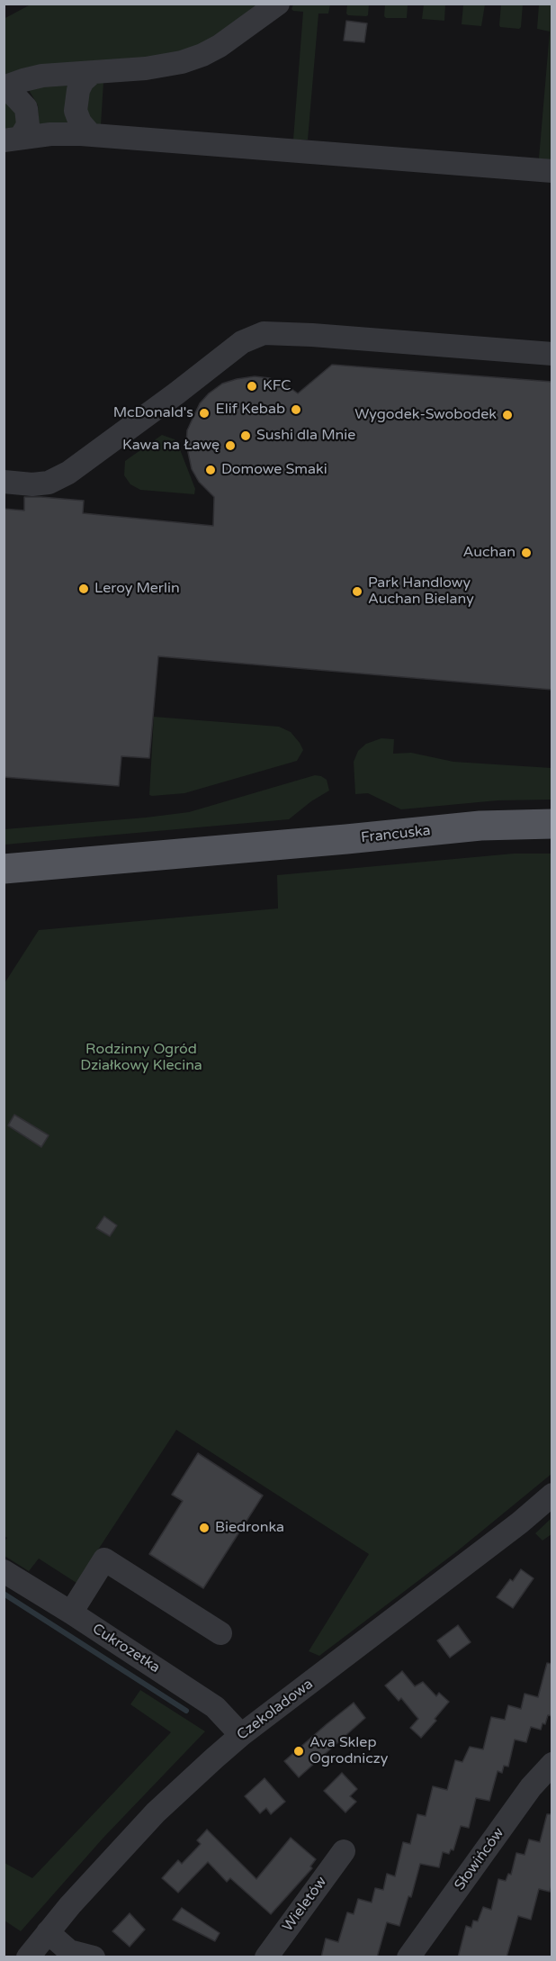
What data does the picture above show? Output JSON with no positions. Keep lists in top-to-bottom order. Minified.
{"streets":{"main road":["Francuska"],"street":["Cukrozetka","Czekoladowa","Słowińców","Wieletów"]},"crossings":[["Cukrozetka","Czekoladowa"]],"parks":["Rodzinny Ogród Działkowy Klecina"],"places":["KFC","Elif Kebab","McDonald's","Wygodek-Swobodek","Sushi dla Mnie","Kawa na Ławę","Domowe Smaki","Auchan","Leroy Merlin","Park Handlowy Auchan Bielany","Biedronka","Ava Sklep Ogrodniczy"]}
